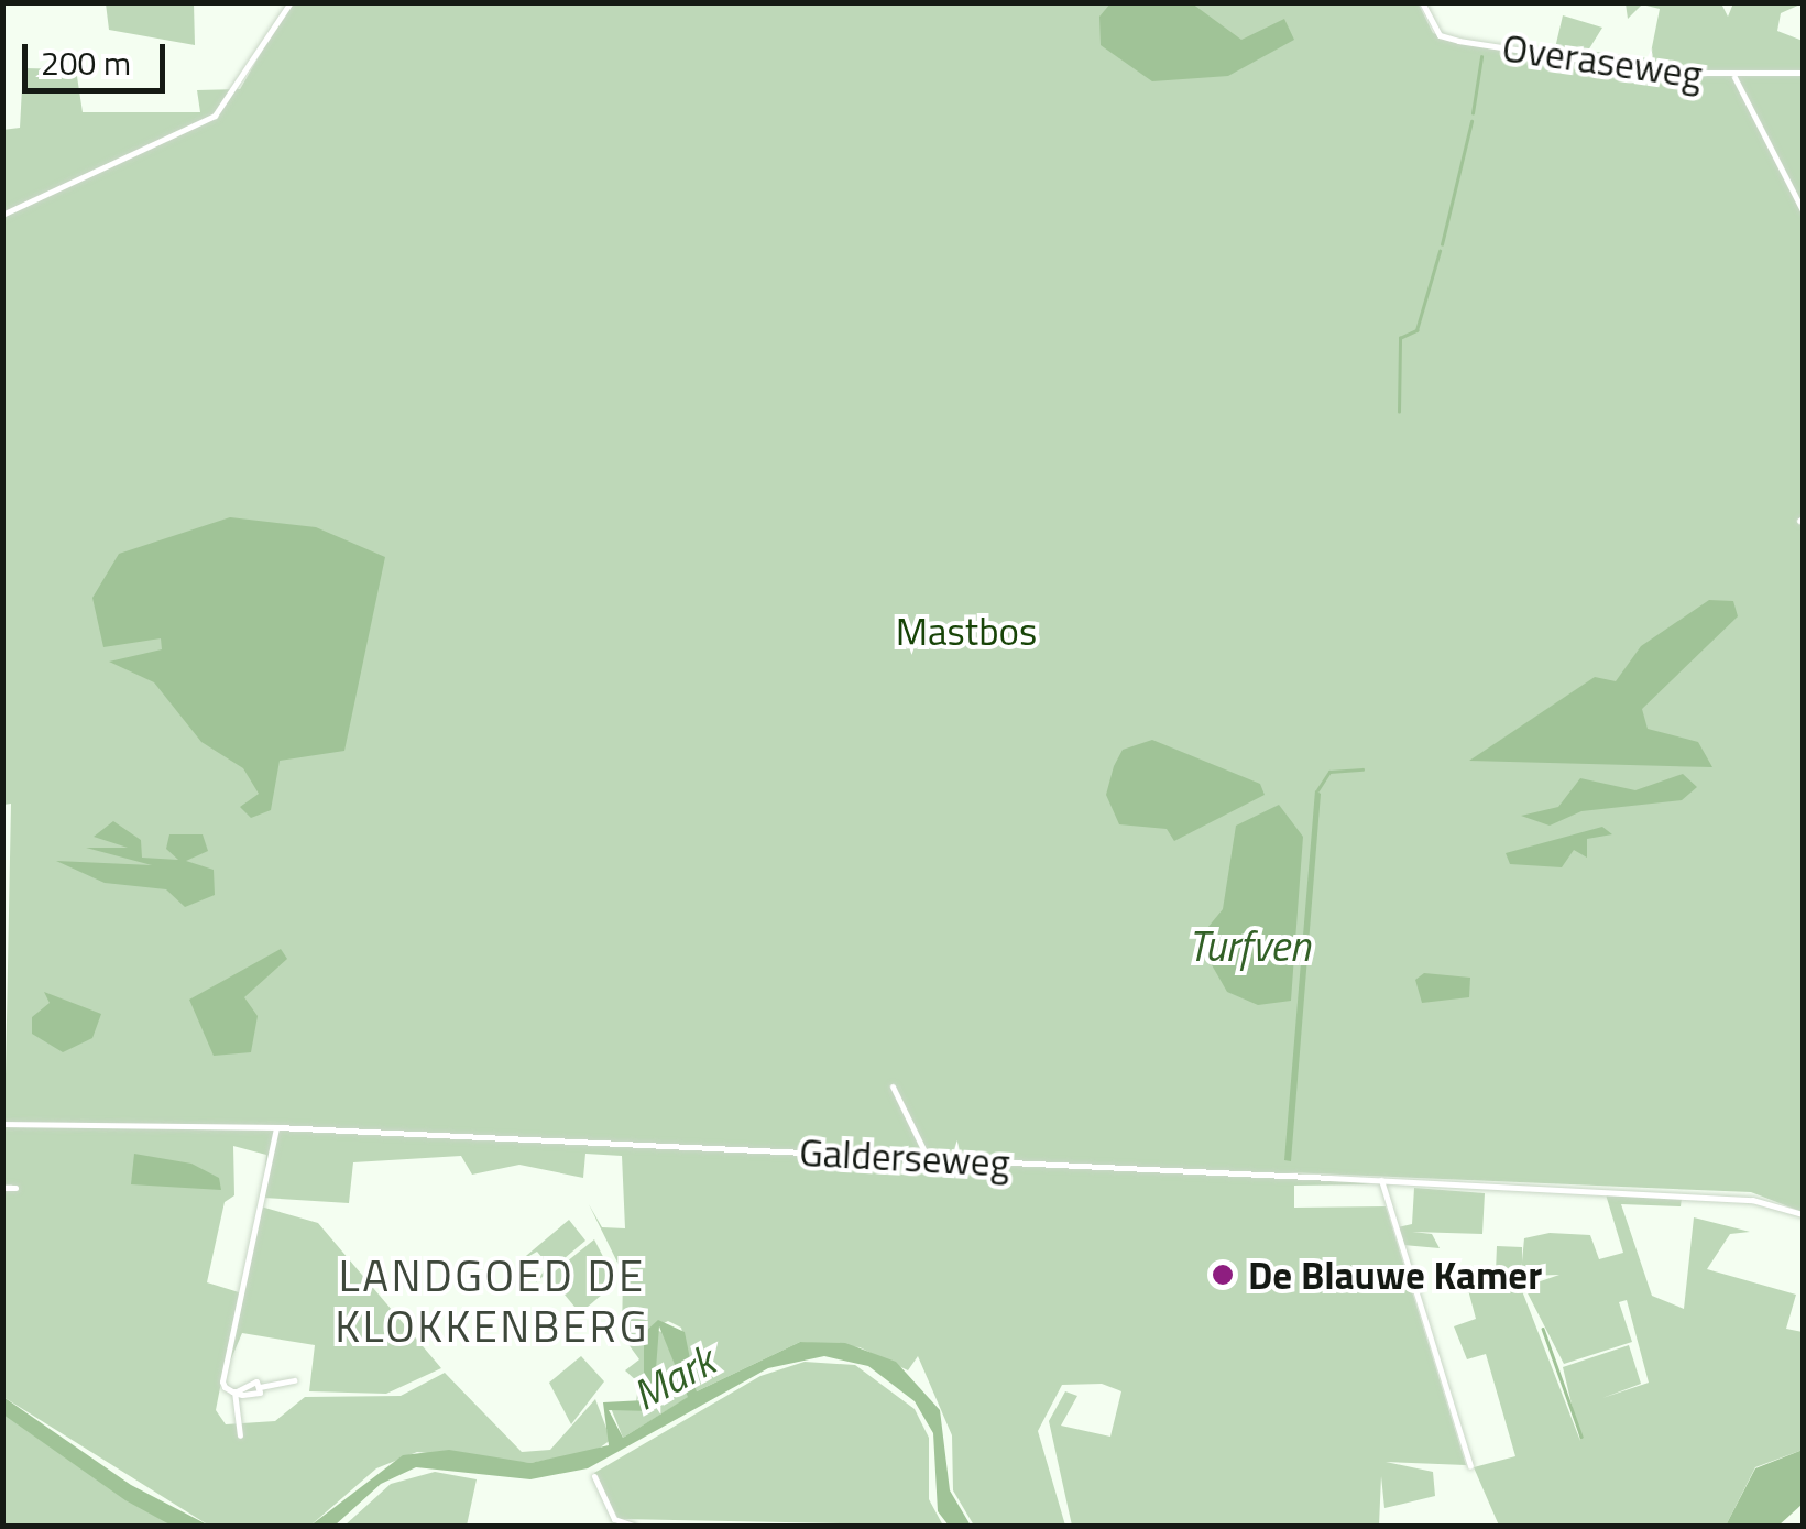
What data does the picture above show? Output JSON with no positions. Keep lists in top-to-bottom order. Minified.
{"streets":{"street":["Overaseweg","Galderseweg"]},"districts":["LANDGOED DE KLOKKENBERG"],"water":["Turfven","Mark"],"parks":["Mastbos"],"places":["De Blauwe Kamer"],"scale_bar":"200 m"}
